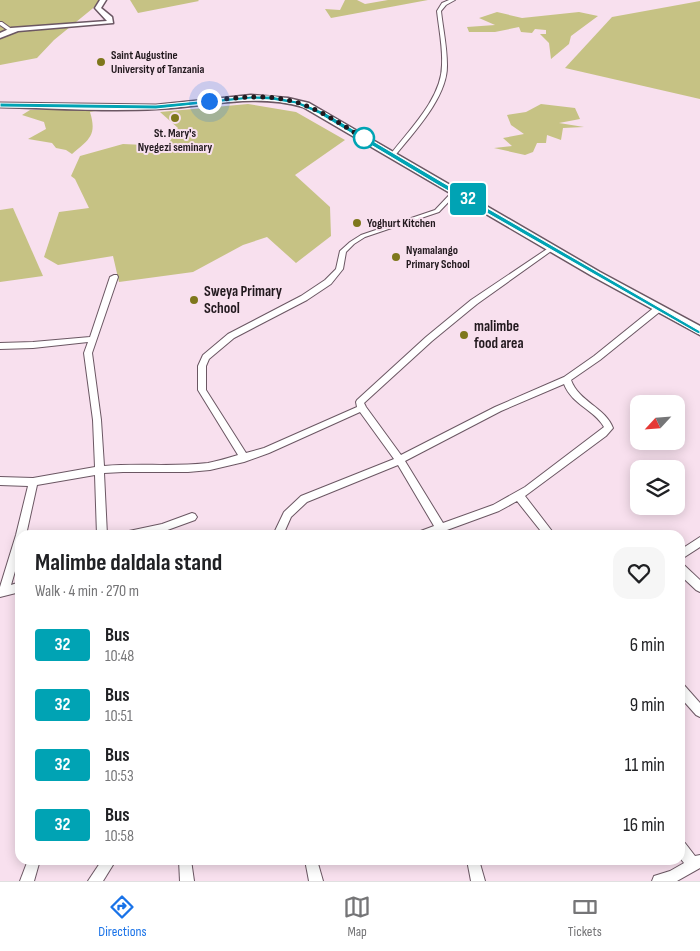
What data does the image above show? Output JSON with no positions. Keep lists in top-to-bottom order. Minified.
{"places":["Saint Augustine University of Tanzania","St. Mary's Nyegezi seminary","Yoghurt Kitchen","Nyamalango Primary School","Sweya Primary School","malimbe food area"],"lines":["bus line 32"],"north":"bottom left","page":{"on_map":"32","heading":["Malimbe daldala stand","Walk · 4 min · 270 m"],"list":[{"mark":"32","name":"Bus","note":"10:48","value":"6 min"},{"mark":"32","name":"Bus","note":"10:51","value":"9 min"},{"mark":"32","name":"Bus","note":"10:53","value":"11 min"},{"mark":"32","name":"Bus","note":"10:58","value":"16 min"}],"tabs":["Directions","Map","Tickets"]}}
